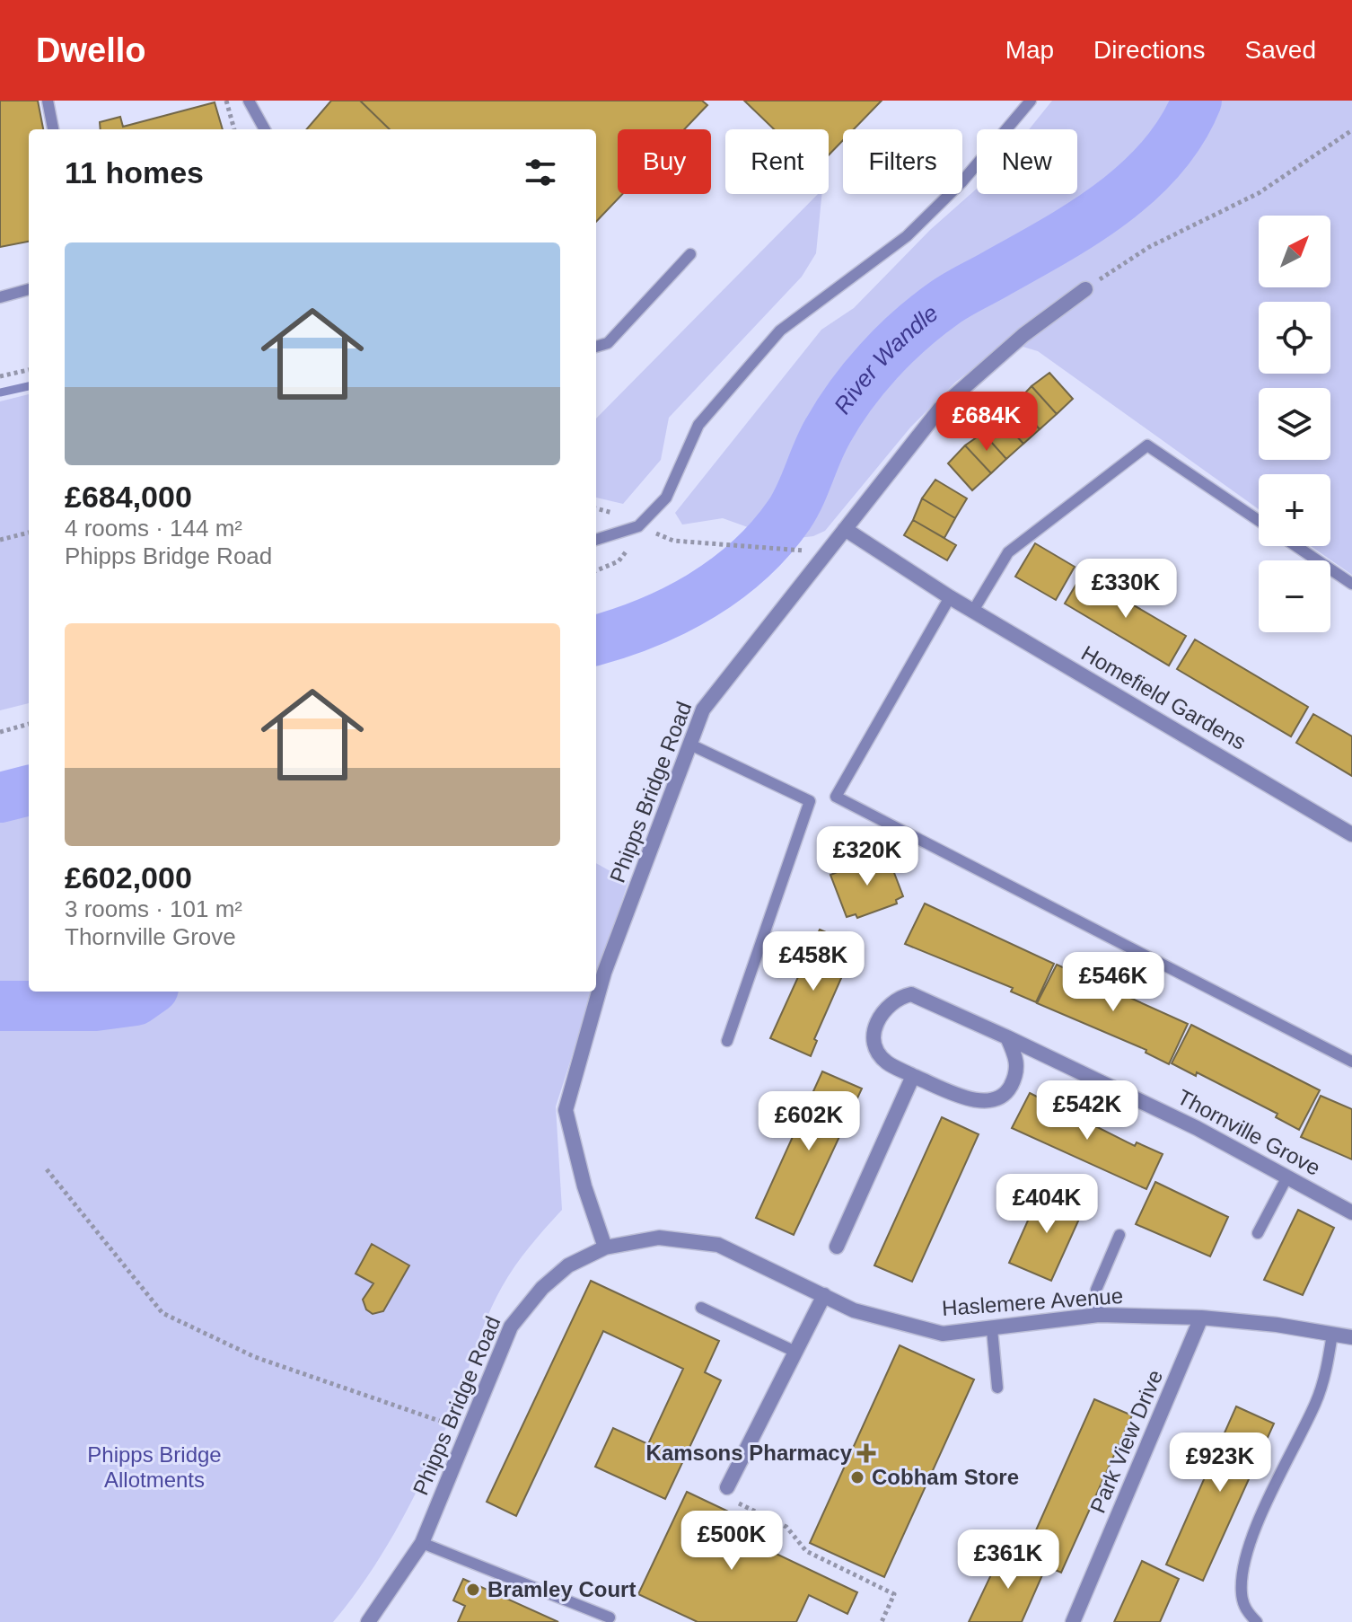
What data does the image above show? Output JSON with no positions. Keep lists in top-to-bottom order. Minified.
{"streets":{"street":["Homefield Gardens","Phipps Bridge Road","Thornville Grove","Haslemere Avenue","Park View Drive"]},"crossings":[["Homefield Gardens","Phipps Bridge Road"],["Phipps Bridge Road","Haslemere Avenue"],["Haslemere Avenue","Park View Drive"]],"water":["River Wandle"],"parks":["Phipps Bridge Allotments"],"places":{"health":["Kamsons Pharmacy"],"other":["Cobham Store","Bramley Court"]},"north":"top right","page":{"header":"Dwello","nav":["Map","Directions","Saved"],"chip":["Buy","Rent","Filters","New"],"heading":"11 homes","map_buttons":["+","−"],"list":[{"name":"£684,000","note":"4 rooms · 144 m² · Phipps Bridge Road"},{"name":"£602,000","note":"3 rooms · 101 m² · Thornville Grove"}],"price":["£684K","£330K","£320K","£458K","£546K","£542K","£602K","£404K","£923K","£500K","£361K"]}}
